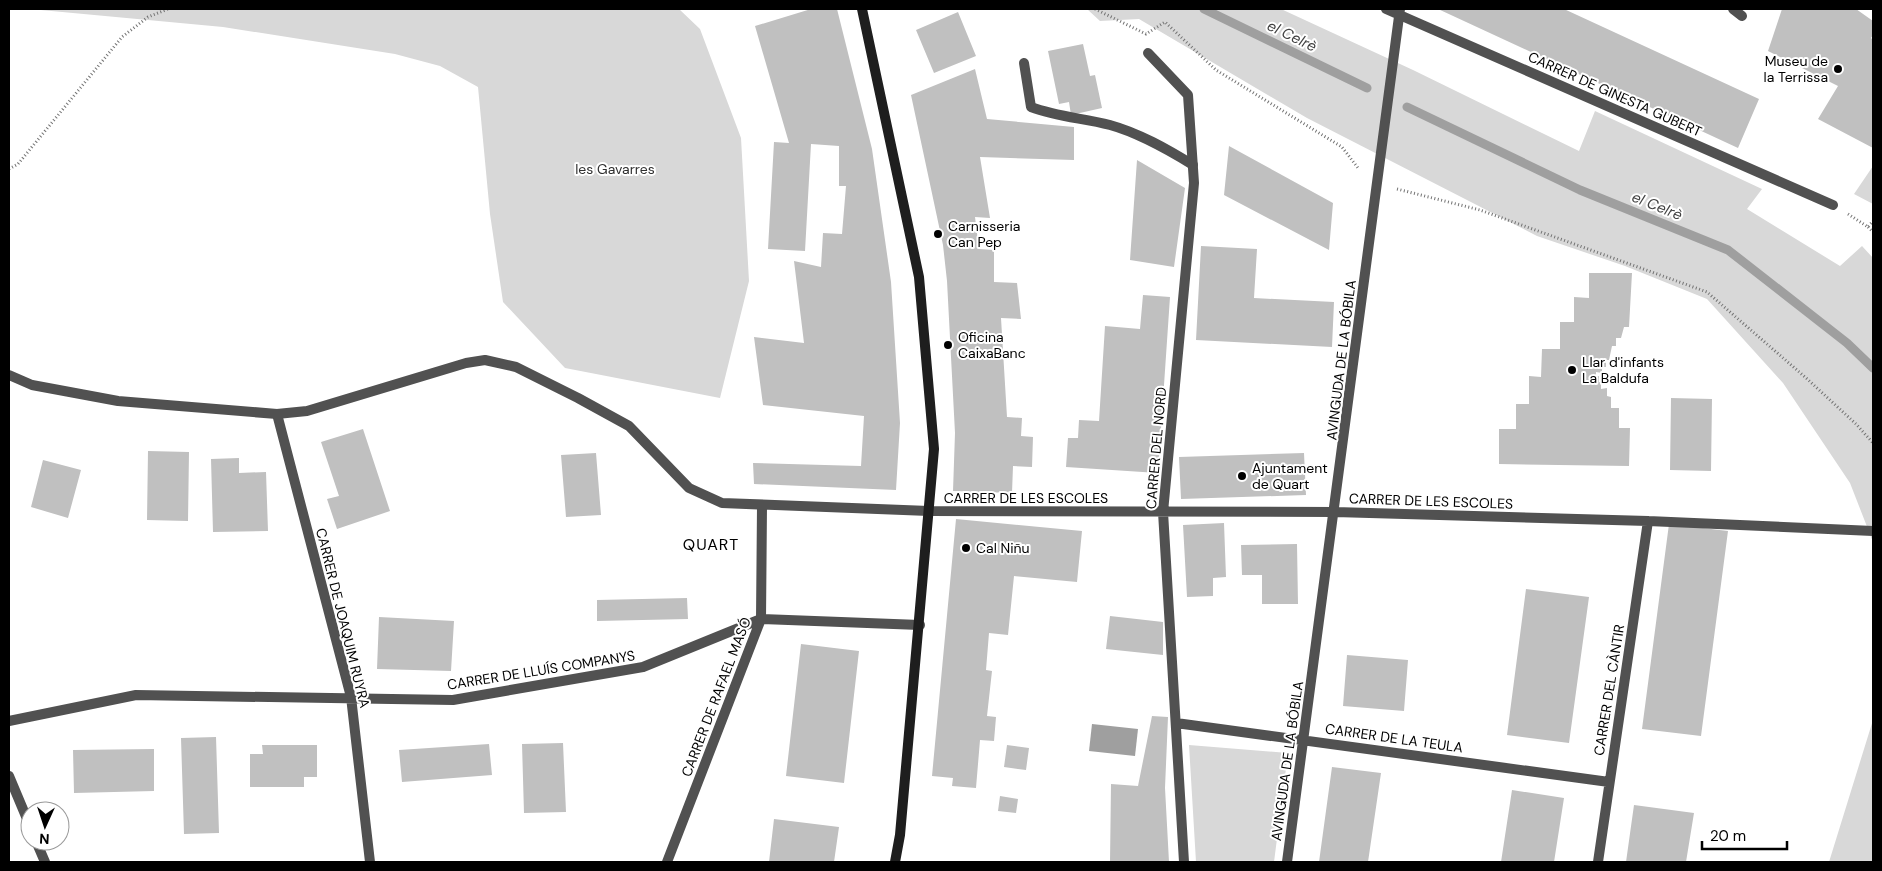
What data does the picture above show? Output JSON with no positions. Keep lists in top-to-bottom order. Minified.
{"streets":{"street":["CARRER DE GINESTA GUBERT","AVINGUDA DE LA BÓBILA","CARRER DEL NORD","CARRER DE LES ESCOLES","CARRER DE JOAQUIM RUYRA","CARRER DE LLUÍS COMPANYS","CARRER DEL CÀNTIR","CARRER DE RAFAEL MASÓ","CARRER DE LA TEULA"]},"crossings":[["CARRER DE GINESTA GUBERT","AVINGUDA DE LA BÓBILA"],["AVINGUDA DE LA BÓBILA","CARRER DE LES ESCOLES"],["AVINGUDA DE LA BÓBILA","CARRER DE LA TEULA"],["CARRER DEL NORD","CARRER DE LES ESCOLES"],["CARRER DEL NORD","CARRER DE LA TEULA"],["CARRER DE LES ESCOLES","CARRER DE JOAQUIM RUYRA"],["CARRER DE LES ESCOLES","CARRER DEL CÀNTIR"],["CARRER DE LES ESCOLES","CARRER DE RAFAEL MASÓ"],["CARRER DE JOAQUIM RUYRA","CARRER DE LLUÍS COMPANYS"],["CARRER DE LLUÍS COMPANYS","CARRER DE RAFAEL MASÓ"],["CARRER DEL CÀNTIR","CARRER DE LA TEULA"]],"districts":["QUART"],"water":["el Celrè"],"parks":["les Gavarres"],"places":["Museu de la Terrissa","Carnisseria Can Pep","Oficina CaixaBanc","Llar d'infants La Baldufa","Ajuntament de Quart","Cal Niñu"],"scale_bar":"20 m","north":"bottom"}
